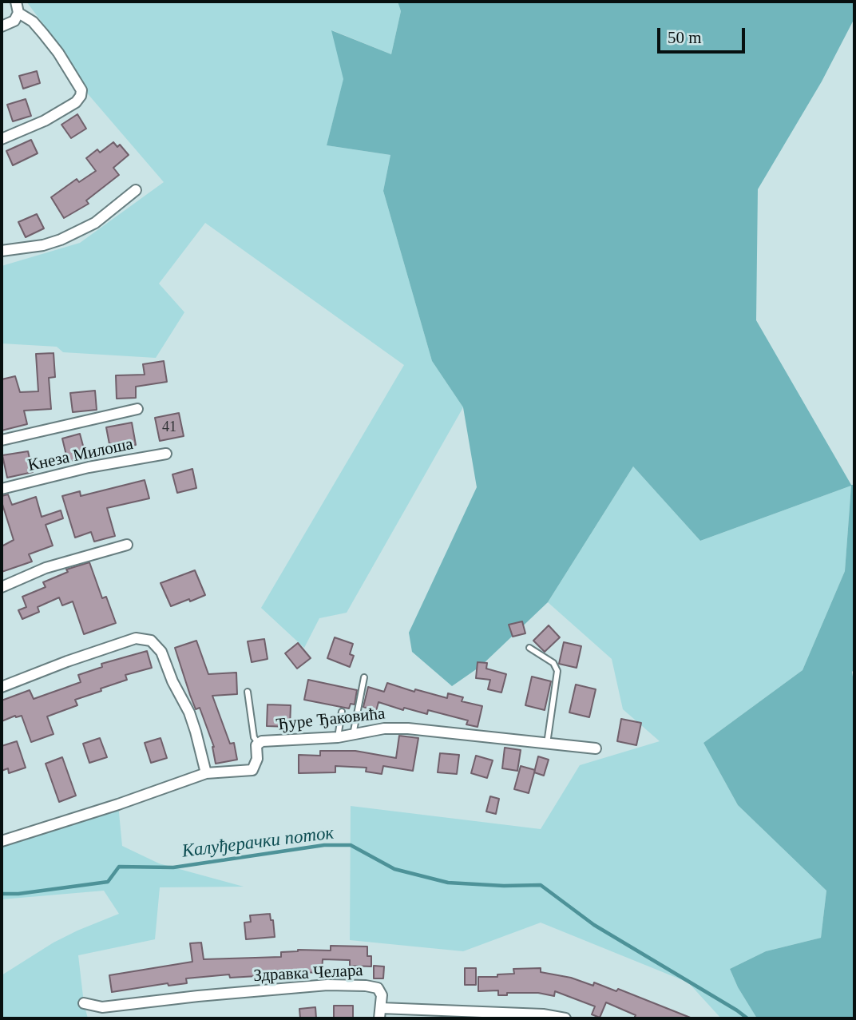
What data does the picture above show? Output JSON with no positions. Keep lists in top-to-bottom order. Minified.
{"streets":{"street":["Кнеза Милоша","Ђуре Ђаковића","Здравка Челара"]},"water":["Калуђерачки поток"],"house_numbers":["41"],"scale_bar":"50 m"}
